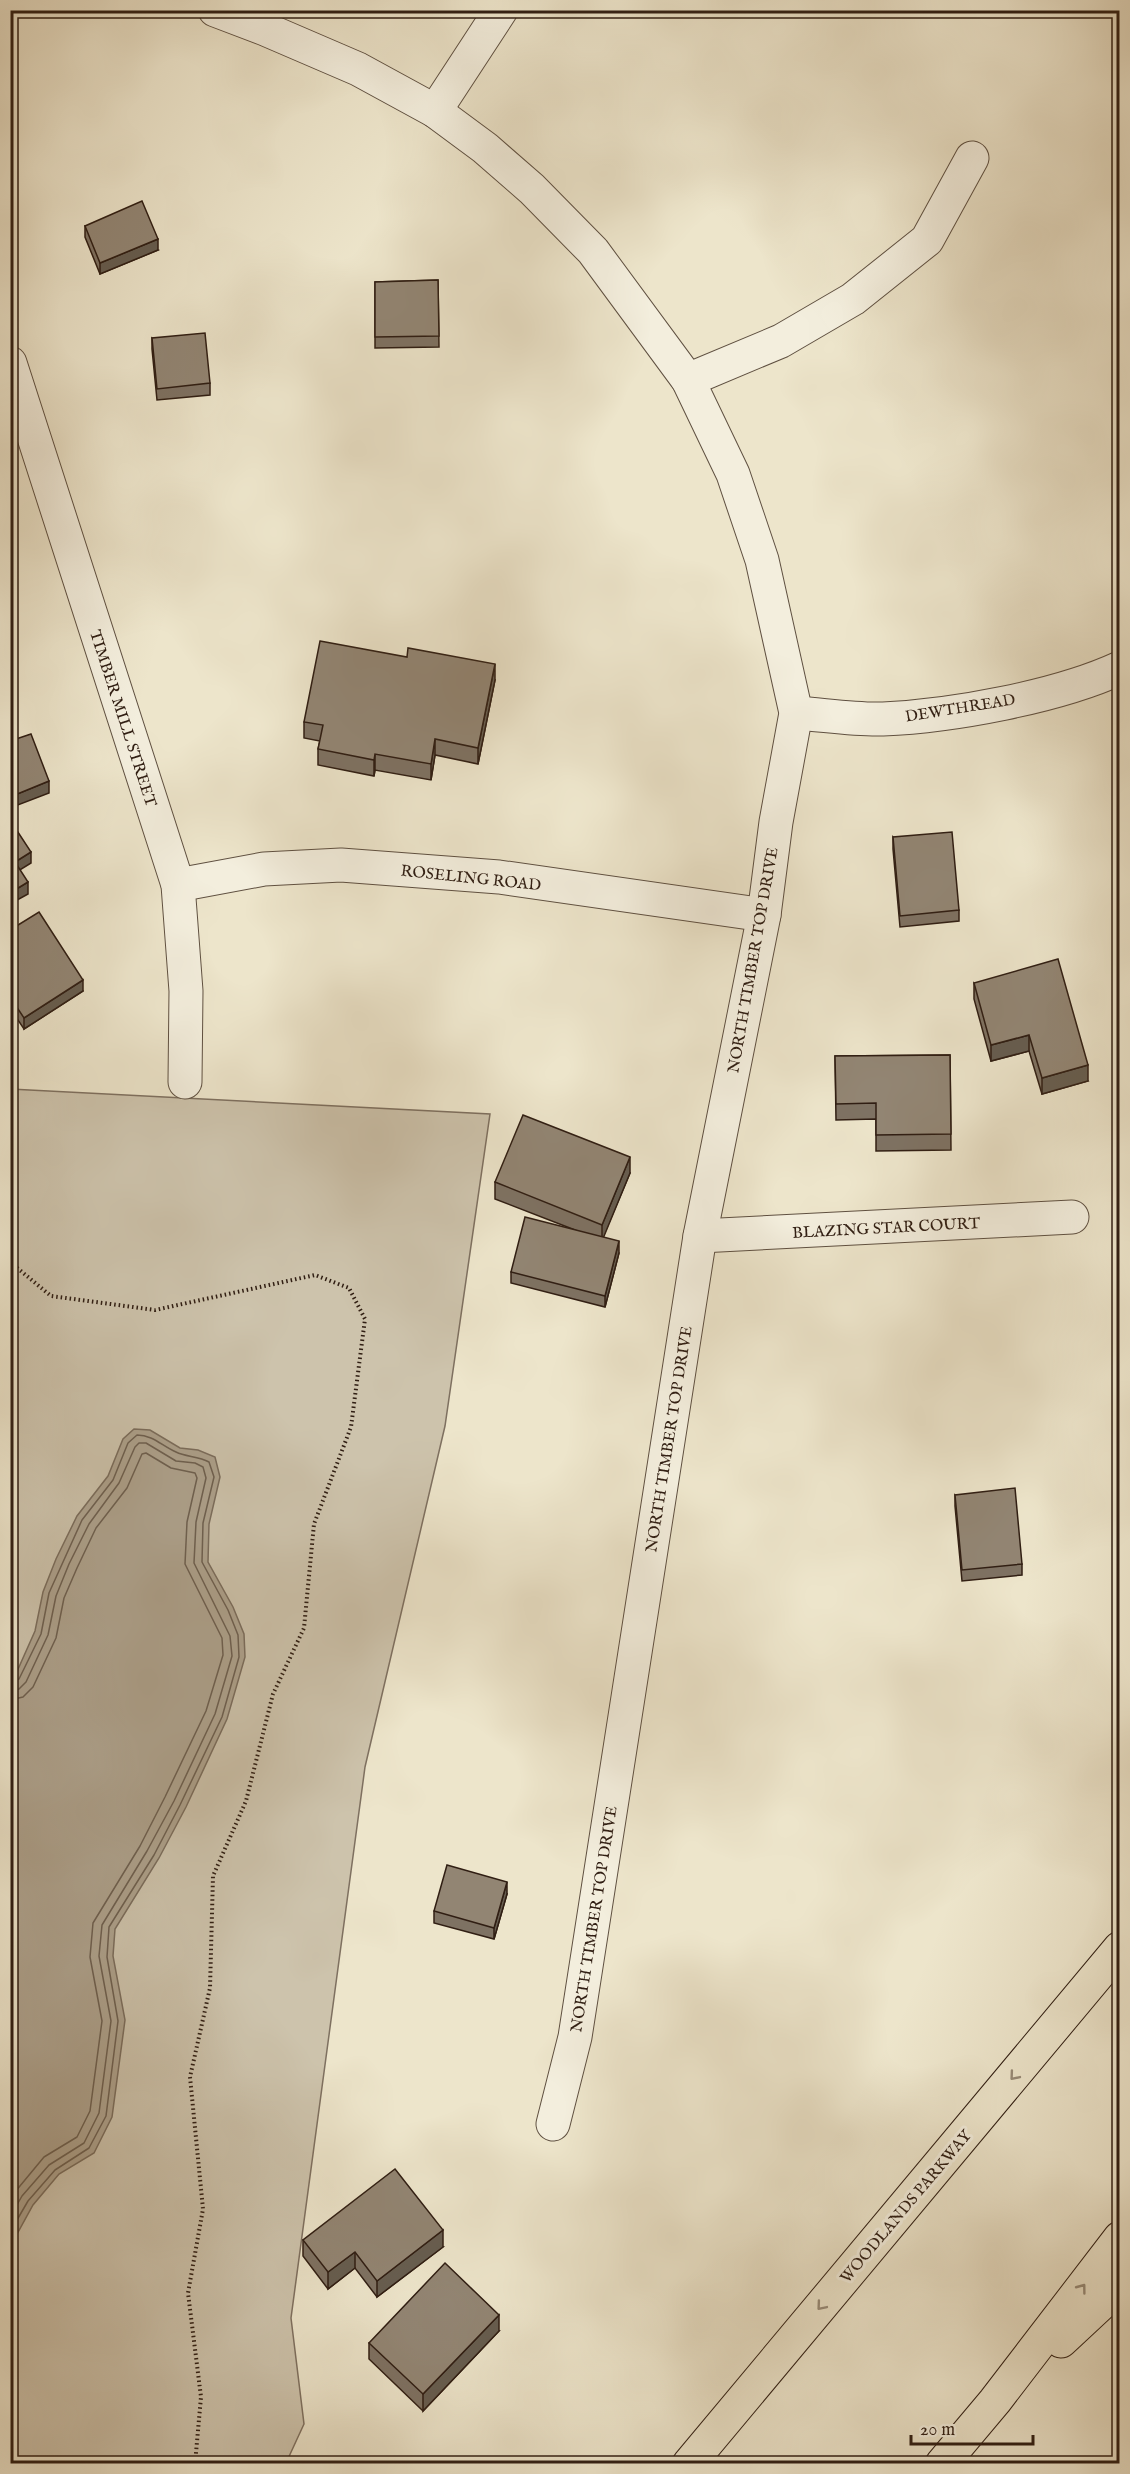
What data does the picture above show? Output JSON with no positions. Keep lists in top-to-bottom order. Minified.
{"streets":{"main road":["WOODLANDS PARKWAY"],"street":["DEWTHREAD","TIMBER MILL STREET","ROSELING ROAD","NORTH TIMBER TOP DRIVE","BLAZING STAR COURT"]},"crossings":[["DEWTHREAD","NORTH TIMBER TOP DRIVE"],["TIMBER MILL STREET","ROSELING ROAD"],["ROSELING ROAD","NORTH TIMBER TOP DRIVE"],["NORTH TIMBER TOP DRIVE","BLAZING STAR COURT"]],"scale_bar":"20 m"}
